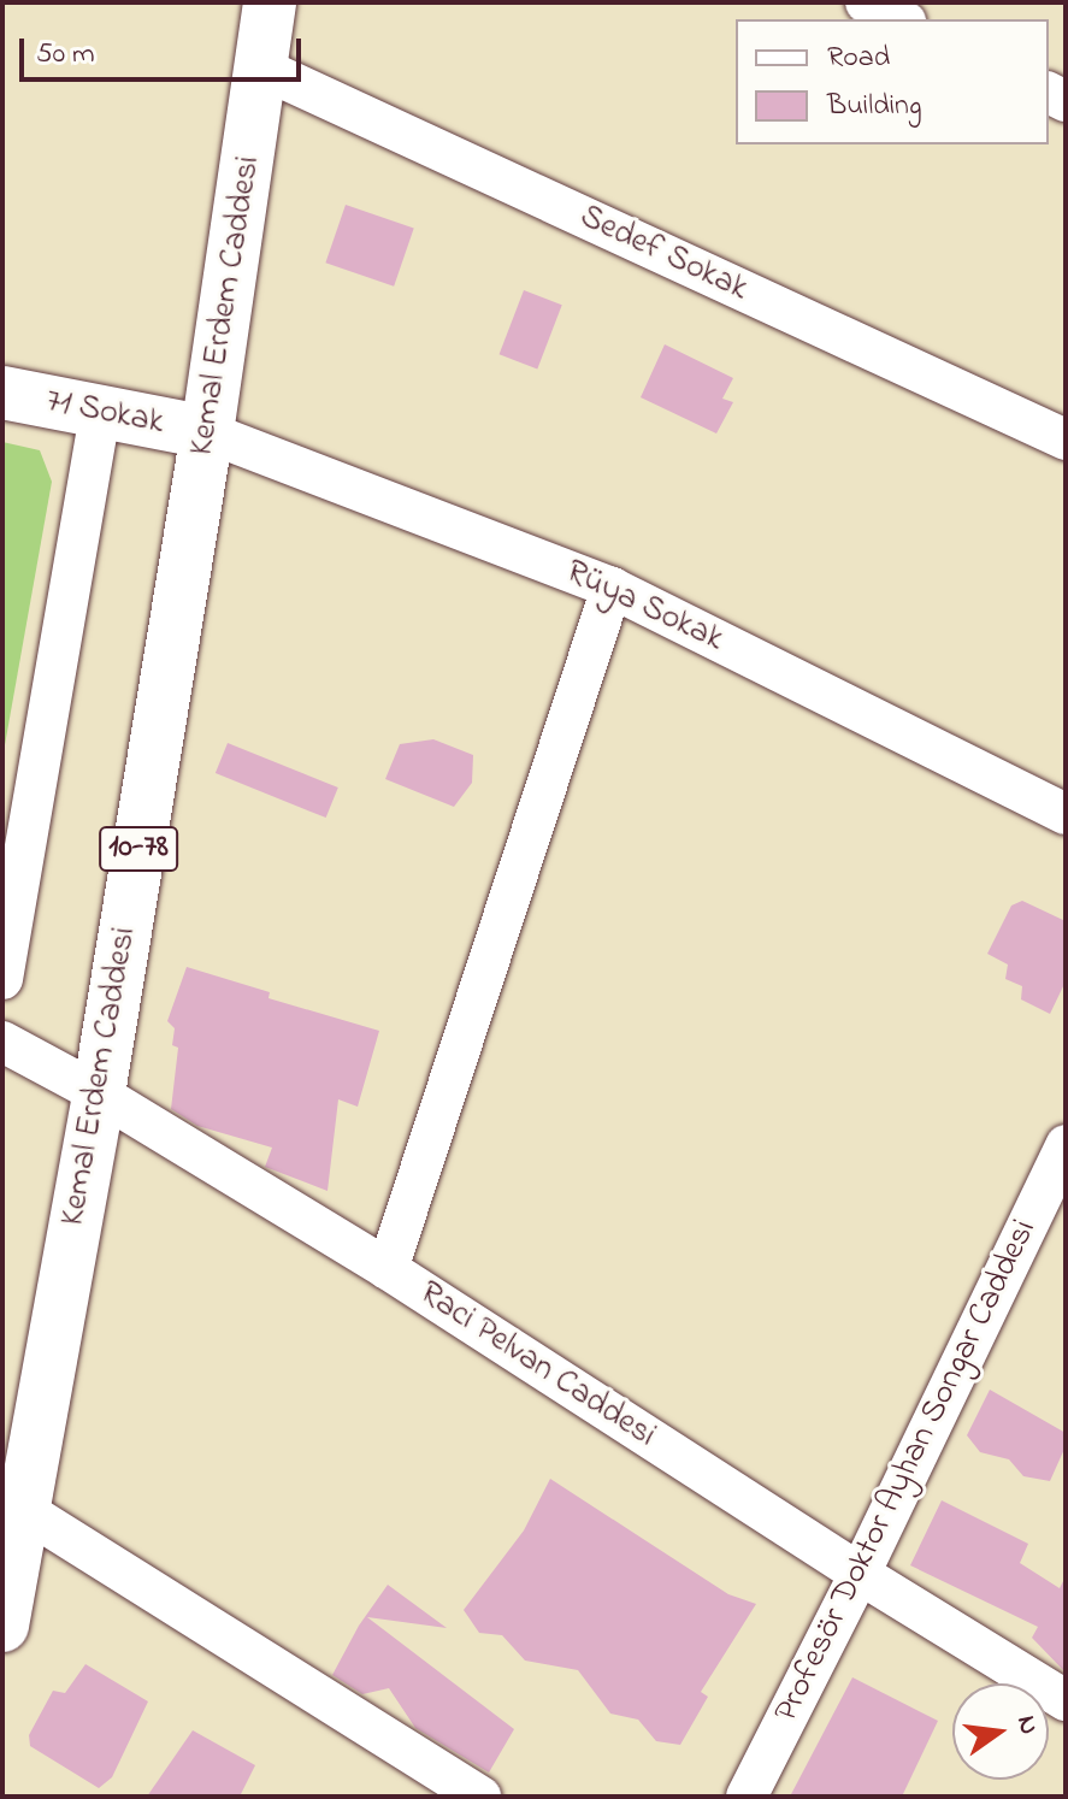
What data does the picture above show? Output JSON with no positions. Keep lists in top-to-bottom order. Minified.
{"streets":{"main road":["Kemal Erdem Caddesi","71 Sokak","10-78"],"street":["Sedef Sokak","Rüya Sokak","Raci Pelvan Caddesi","Profesör Doktor Ayhan Songar Caddesi"]},"crossings":[["Sedef Sokak","Kemal Erdem Caddesi"],["Kemal Erdem Caddesi","71 Sokak"],["Kemal Erdem Caddesi","Rüya Sokak"],["Kemal Erdem Caddesi","Raci Pelvan Caddesi"],["71 Sokak","Rüya Sokak"],["Raci Pelvan Caddesi","Profesör Doktor Ayhan Songar Caddesi"]],"legend":["Road","Building"],"scale_bar":"50 m","north":"right"}
